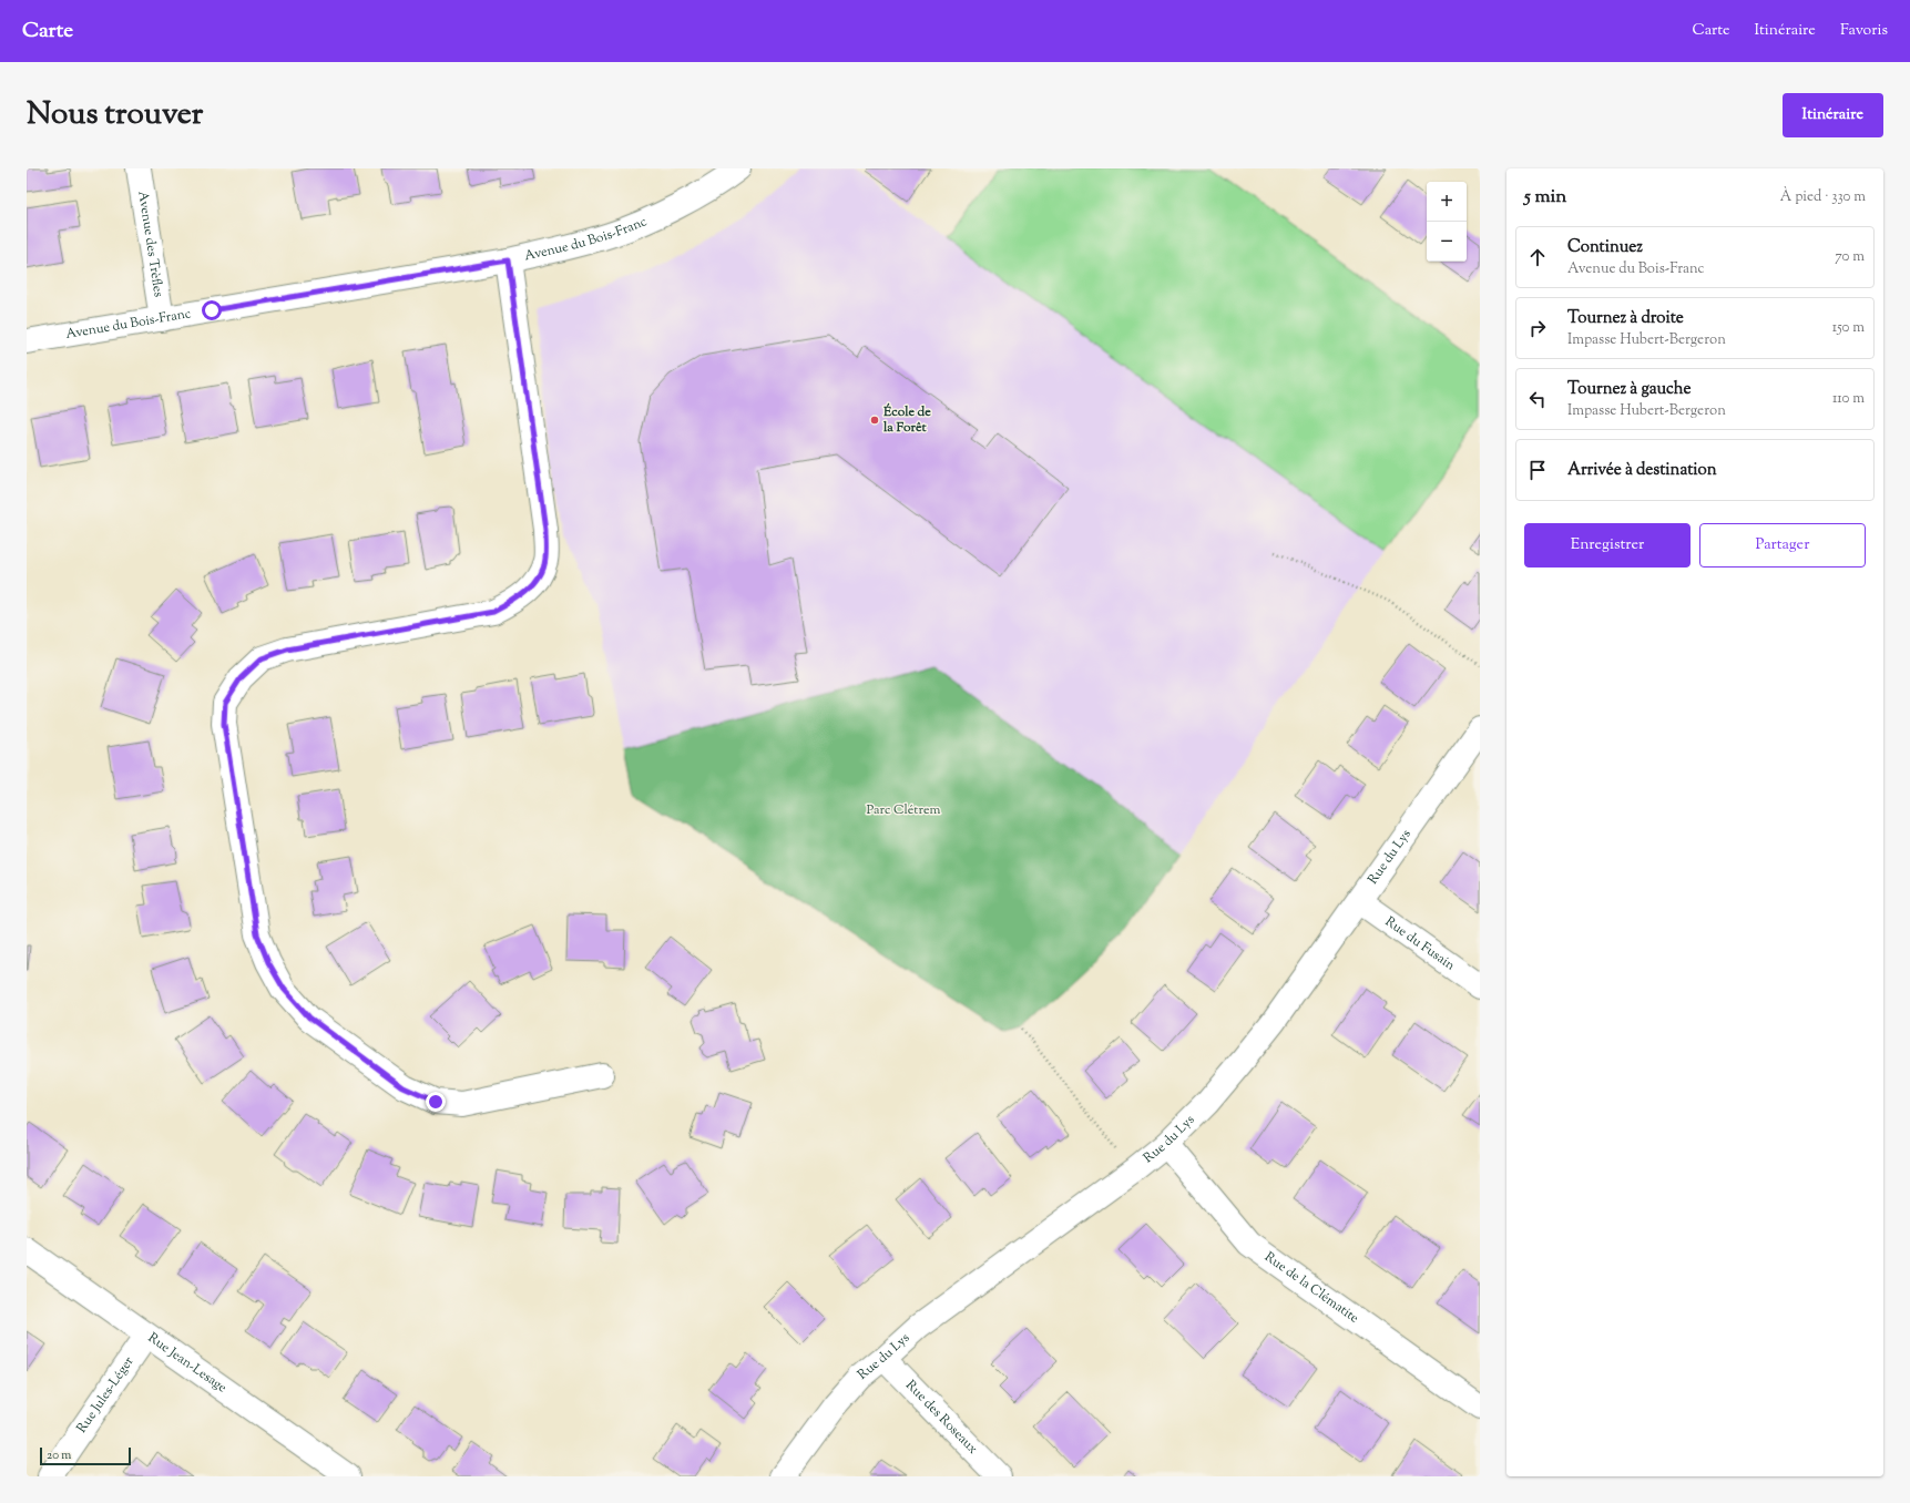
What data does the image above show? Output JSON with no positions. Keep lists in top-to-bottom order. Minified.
{"streets":{"street":["Avenue du Bois-Franc","Avenue des Trèfles","Rue du Lys","Rue du Fusain","Rue de la Clématite","Rue Jean-Lesage","Rue Jules-Léger","Rue des Roseaux"]},"crossings":[["Avenue du Bois-Franc","Avenue des Trèfles"],["Rue du Lys","Rue du Fusain"],["Rue du Lys","Rue de la Clématite"],["Rue du Lys","Rue des Roseaux"],["Rue Jean-Lesage","Rue Jules-Léger"]],"parks":["Parc Clétrem"],"places":["École de la Forêt"],"scale_bar":"20 m","page":{"header":"Carte","nav":["Carte","Itinéraire","Favoris"],"title":"Nous trouver","buttons":["Itinéraire",["Enregistrer","Partager"]],"heading":["5 min","À pied · 330 m"],"map_buttons":["+","−"],"list":[["Continuez","Avenue du Bois-Franc","70 m"],["Tournez à droite","Impasse Hubert-Bergeron","150 m"],["Tournez à gauche","Impasse Hubert-Bergeron","110 m"],"Arrivée à destination"],"scale":"20 m"}}
